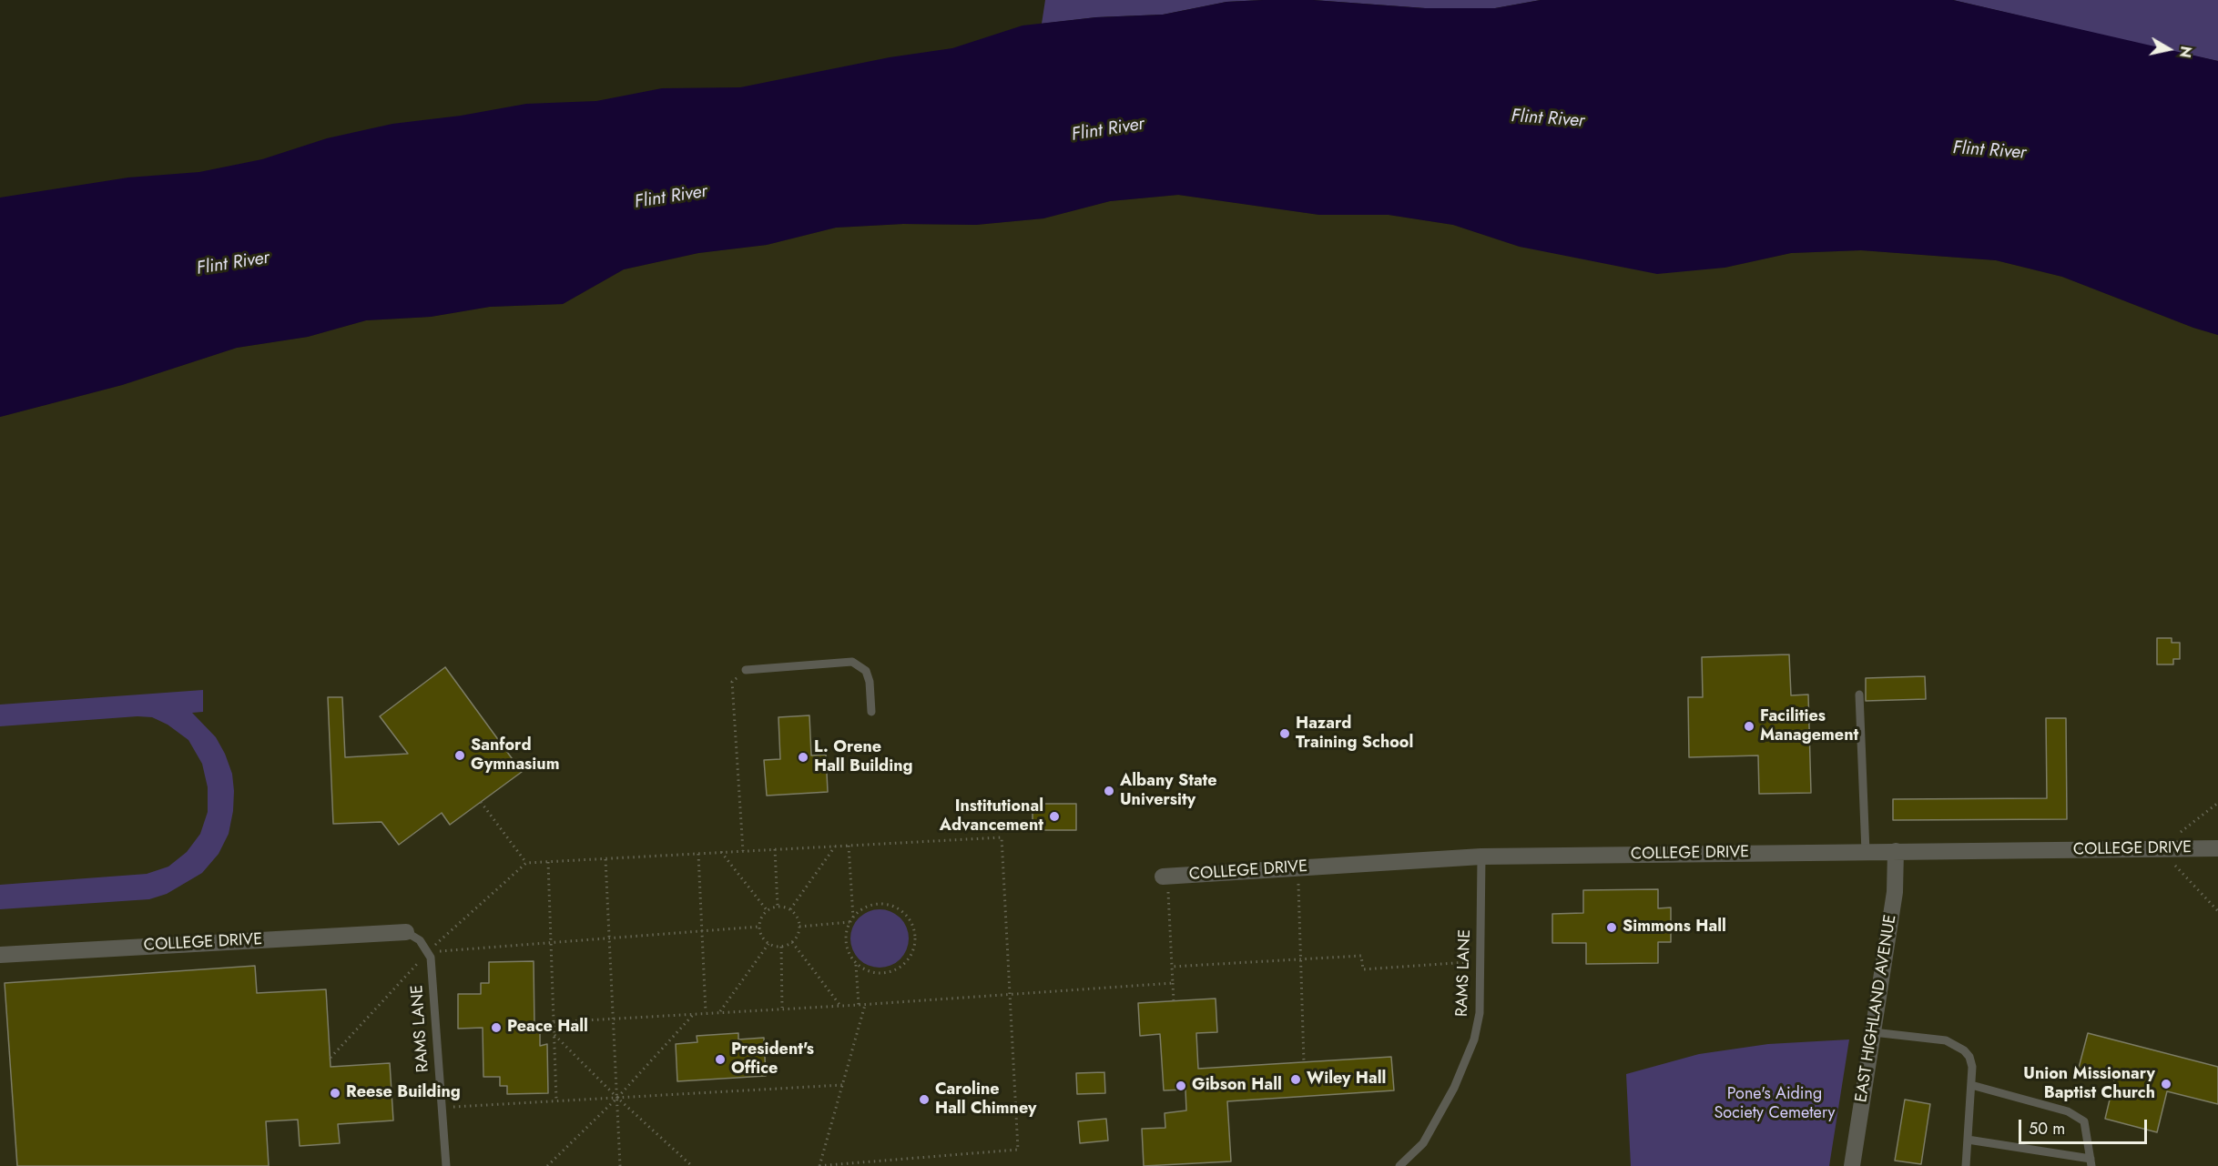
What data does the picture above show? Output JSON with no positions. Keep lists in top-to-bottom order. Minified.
{"streets":{"street":["COLLEGE DRIVE","EAST HIGHLAND AVENUE"],"lane":["RAMS LANE"]},"crossings":[["COLLEGE DRIVE","RAMS LANE"],["COLLEGE DRIVE","EAST HIGHLAND AVENUE"]],"water":["Flint River"],"parks":["Pone's Aiding Society Cemetery"],"places":["Facilities Management","Hazard Training School","Sanford Gymnasium","L. Orene Hall Building","Albany State University","Institutional Advancement","Simmons Hall","Peace Hall","President's Office","Wiley Hall","Union Missionary Baptist Church","Gibson Hall","Reese Building","Caroline Hall Chimney"],"scale_bar":"50 m","north":"right"}
